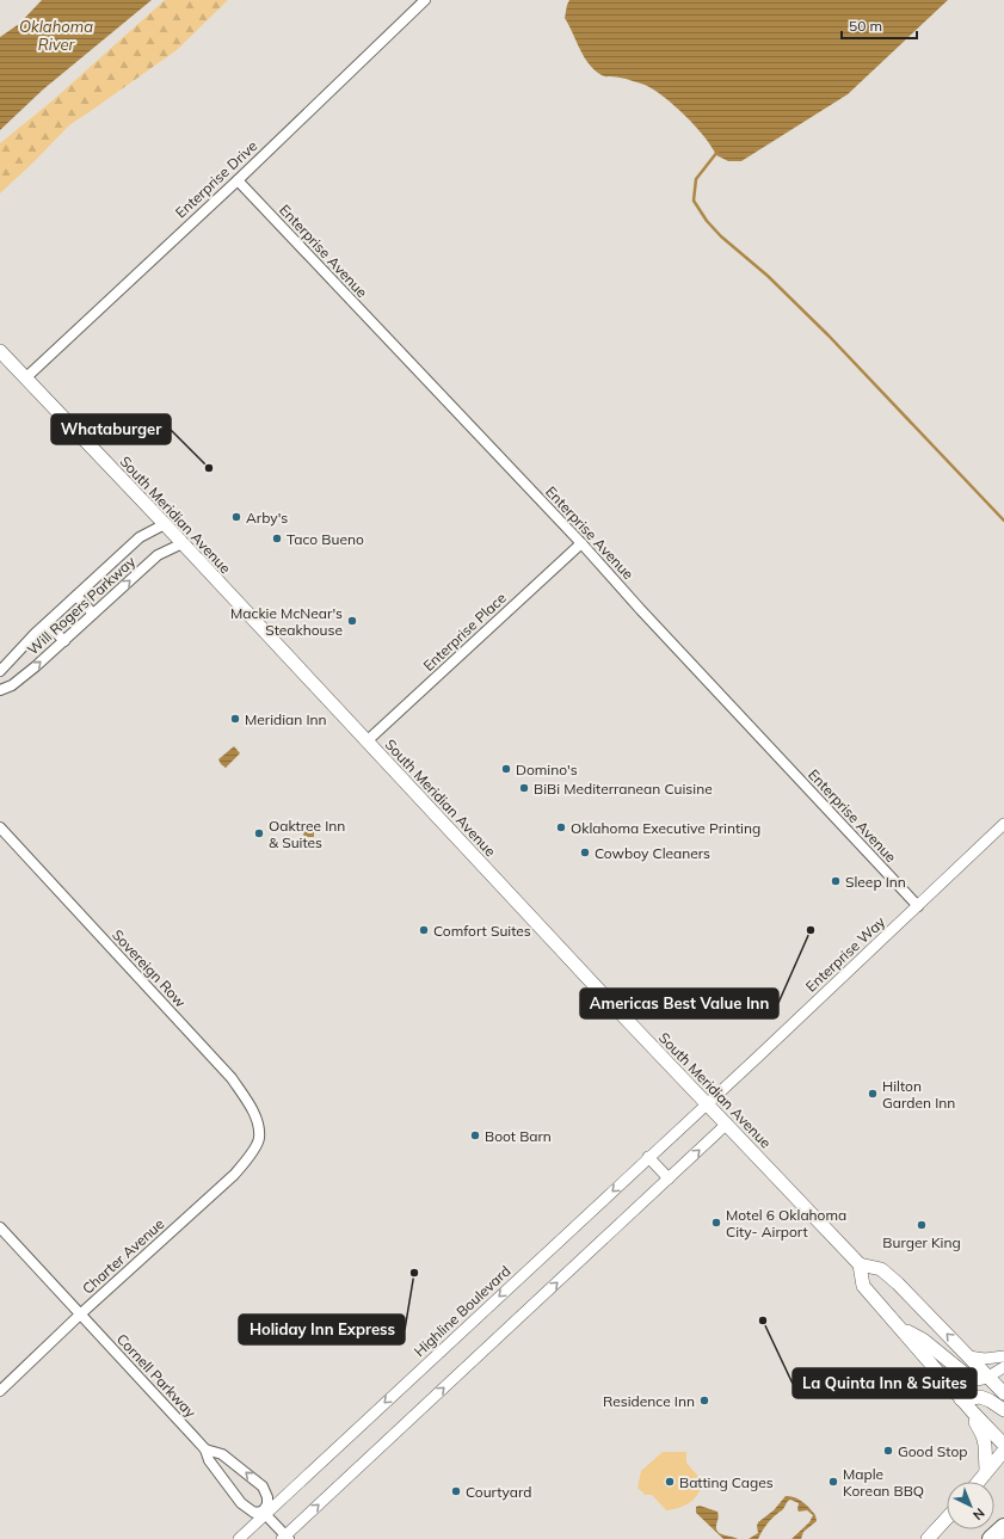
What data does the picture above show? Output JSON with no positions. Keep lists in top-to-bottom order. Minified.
{"streets":{"main road":["South Meridian Avenue"],"street":["Enterprise Drive","Enterprise Avenue","Will Rogers Parkway","Enterprise Place","Enterprise Way","Sovereign Row","Charter Avenue","Highline Boulevard","Cornell Parkway"]},"crossings":[["Enterprise Drive","Enterprise Avenue"],["Enterprise Drive","South Meridian Avenue"],["Enterprise Avenue","Enterprise Place"],["Enterprise Avenue","Enterprise Way"],["South Meridian Avenue","Will Rogers Parkway"],["South Meridian Avenue","Enterprise Place"],["South Meridian Avenue","Enterprise Way"],["South Meridian Avenue","Highline Boulevard"],["Enterprise Way","Highline Boulevard"],["Sovereign Row","Charter Avenue"],["Charter Avenue","Cornell Parkway"],["Highline Boulevard","Cornell Parkway"]],"water":["Oklahoma River"],"places":["Whataburger","Arby's","Taco Bueno","Mackie McNear's Steakhouse","Meridian Inn","Domino's","BiBi Mediterranean Cuisine","Oklahoma Executive Printing","Oaktree Inn & Suites","Cowboy Cleaners","Sleep Inn","Comfort Suites","Americas Best Value Inn","Hilton Garden Inn","Boot Barn","Motel 6 Oklahoma City- Airport","Burger King","Holiday Inn Express","La Quinta Inn & Suites","Residence Inn","Good Stop","Batting Cages","Maple Korean BBQ","Courtyard"],"scale_bar":"50 m","north":"bottom right"}
